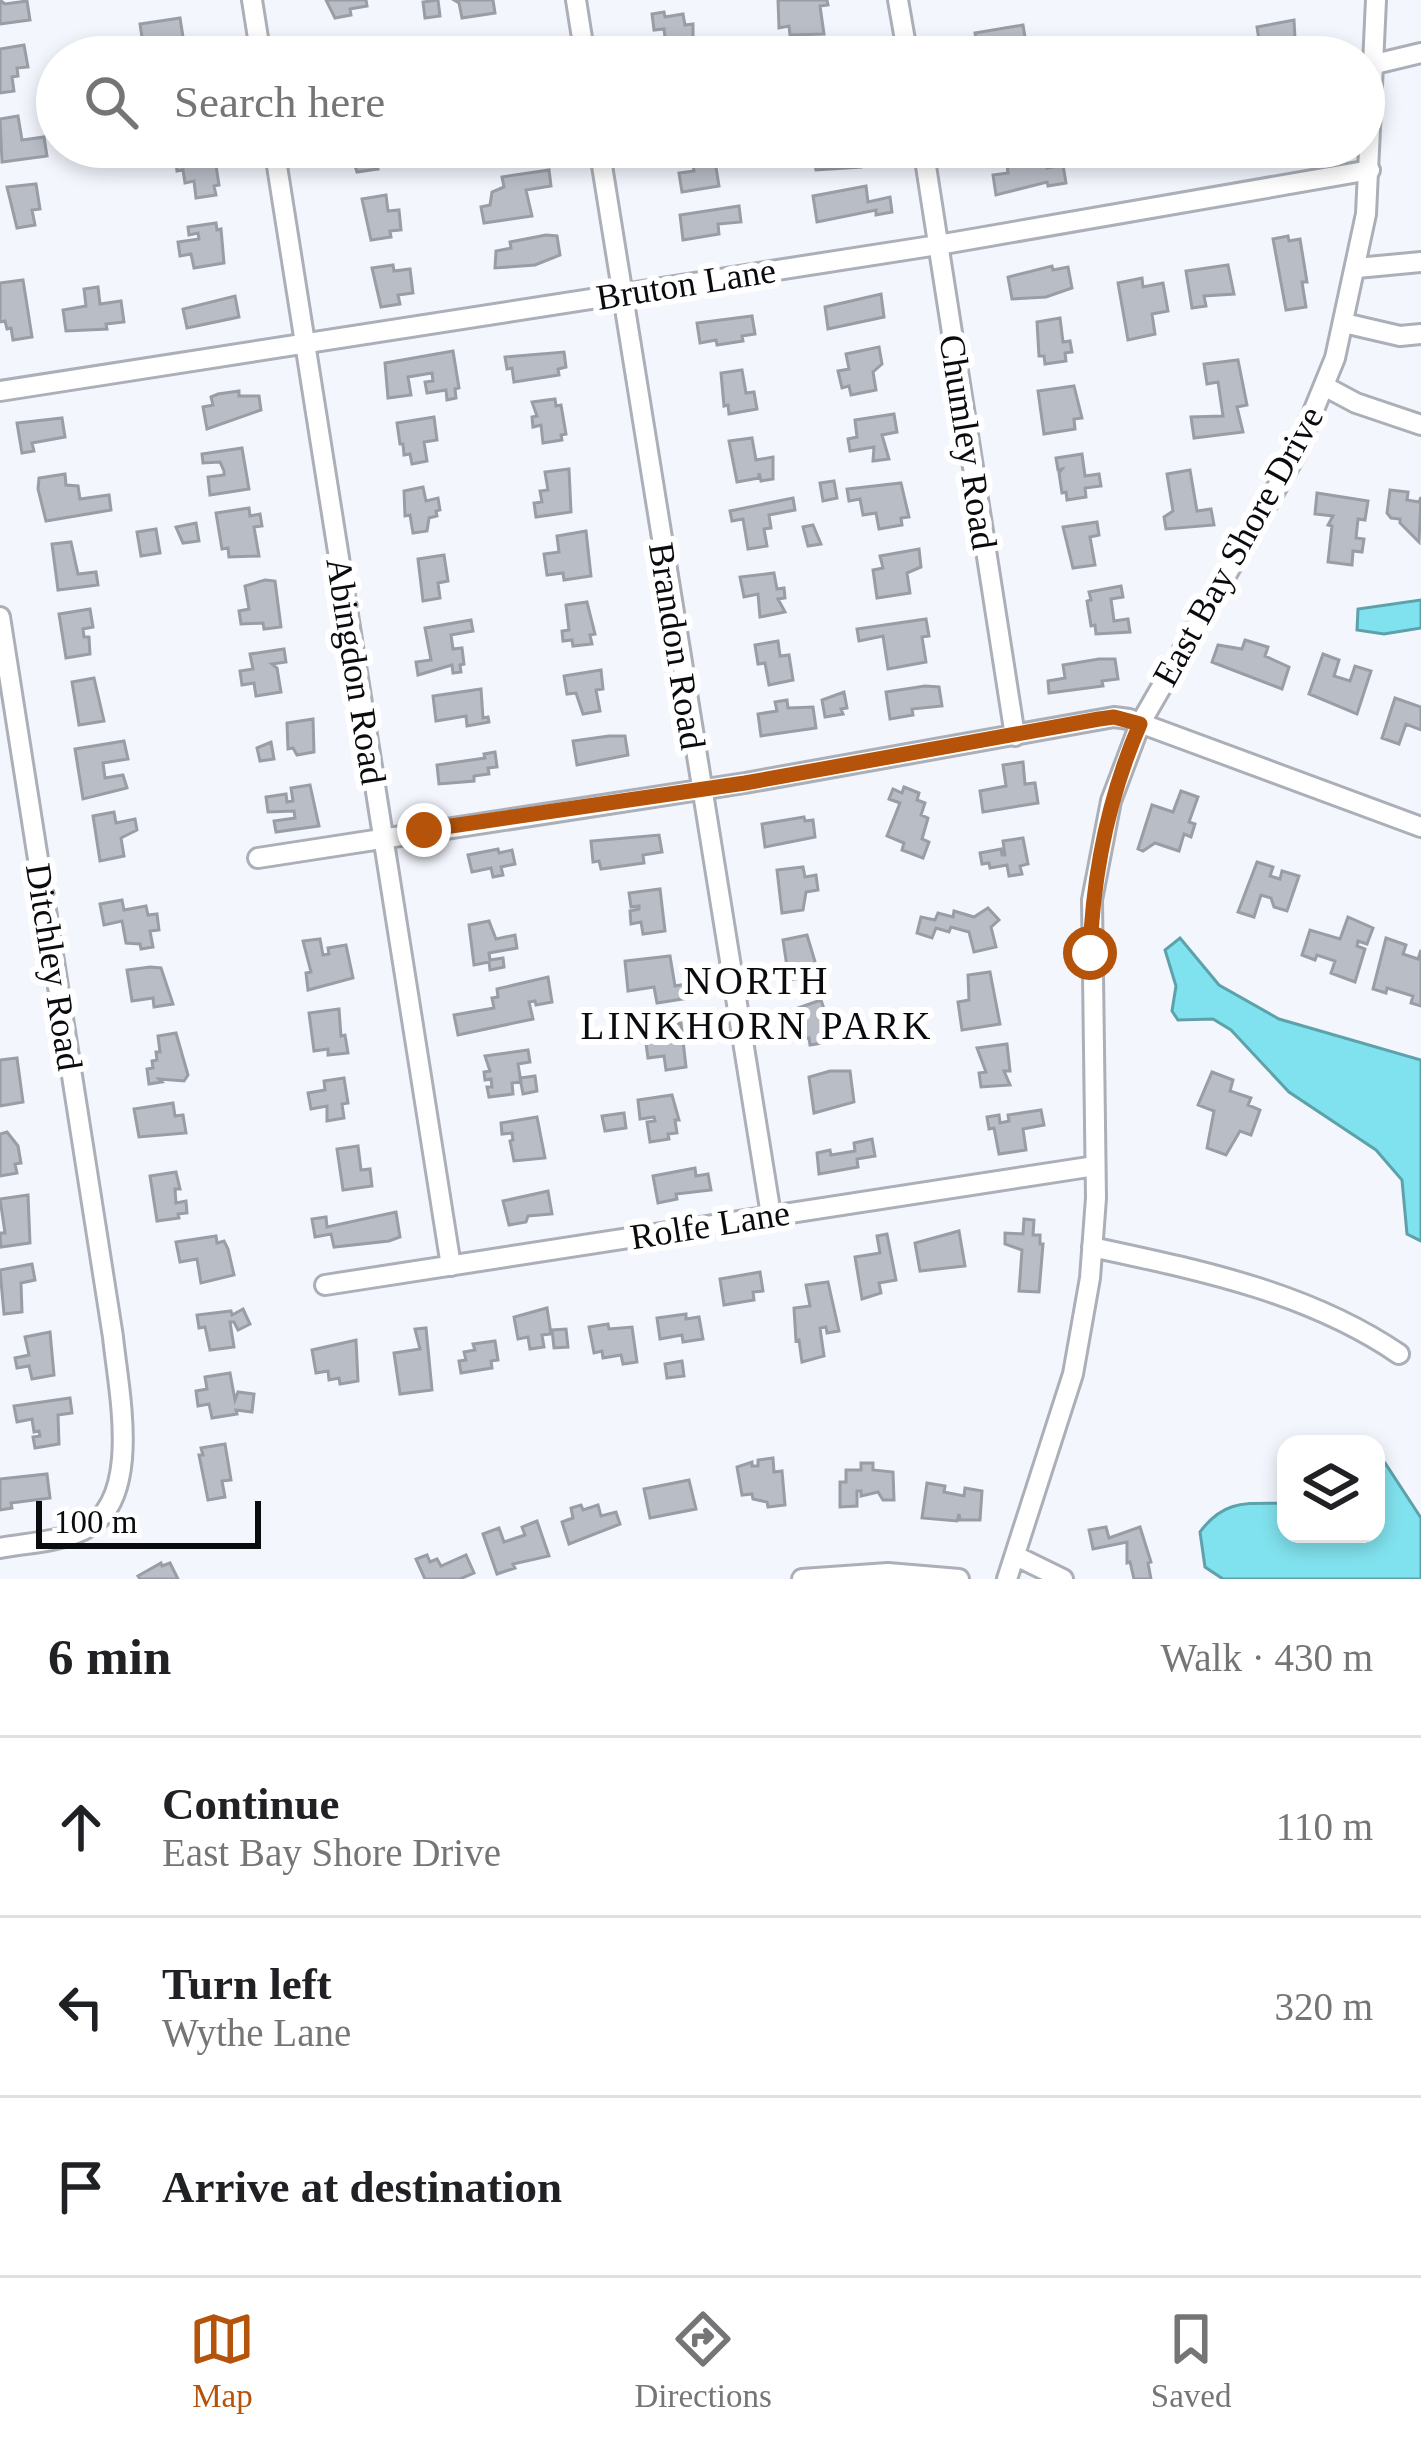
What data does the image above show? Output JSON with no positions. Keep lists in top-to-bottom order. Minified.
{"streets":{"street":["Bruton Lane","Chumley Road","East Bay Shore Drive","Brandon Road","Abingdon Road","Ditchley Road","Rolfe Lane"]},"crossings":[["Bruton Lane","Chumley Road"],["Bruton Lane","East Bay Shore Drive"],["Bruton Lane","Brandon Road"],["Bruton Lane","Abingdon Road"],["East Bay Shore Drive","Rolfe Lane"],["Brandon Road","Rolfe Lane"],["Abingdon Road","Rolfe Lane"]],"districts":["NORTH LINKHORN PARK"],"scale_bar":"100 m","page":{"search":"Search here","scale":"100 m","heading":["6 min","Walk · 430 m"],"list":[["Continue","East Bay Shore Drive","110 m"],["Turn left","Wythe Lane","320 m"],"Arrive at destination"],"nav":["Map","Directions","Saved"]}}
